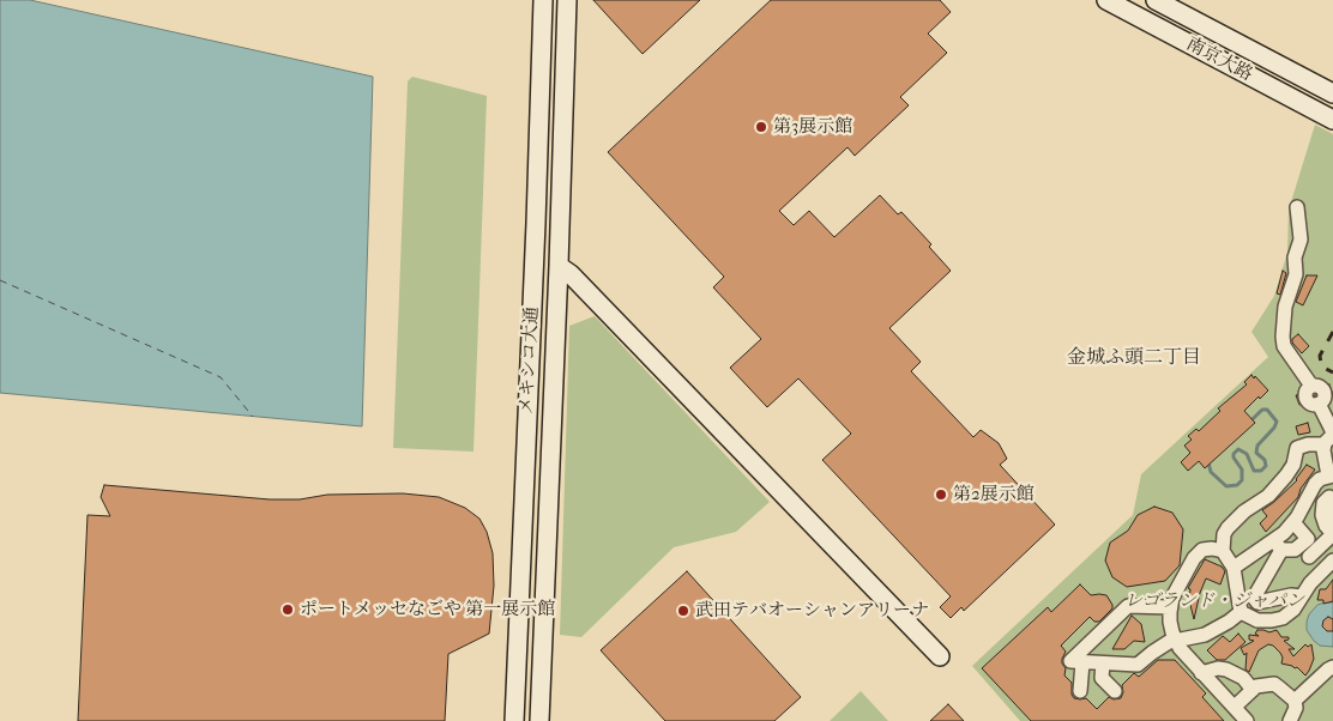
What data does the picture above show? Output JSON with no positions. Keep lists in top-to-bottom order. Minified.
{"streets":{"street":["南京大路","メキシコ大通"]},"districts":["金城ふ頭二丁目"],"parks":["レゴランド・ジャパン"],"places":["第3展示館","第2展示館","ポートメッセなごや 第一展示館","武田テバオーシャンアリーナ"]}
